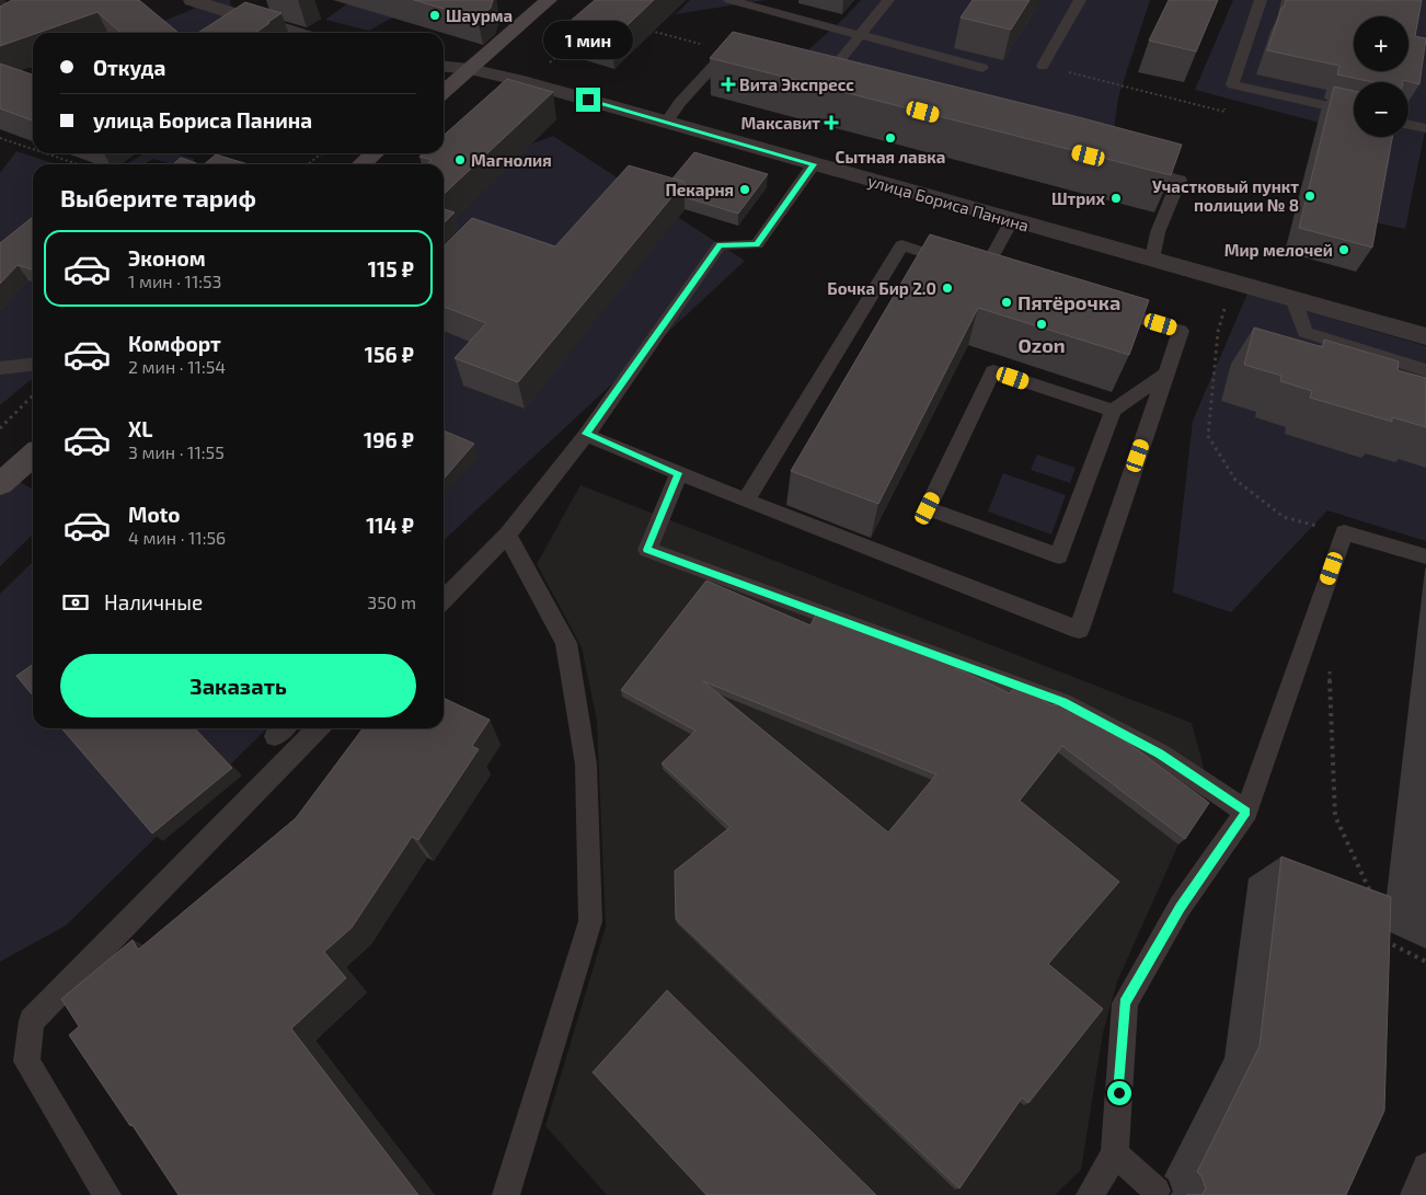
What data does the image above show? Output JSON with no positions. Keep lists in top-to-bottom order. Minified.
{"streets":{"street":["улица Бориса Панина"]},"places":{"other":["Шаурма","Сытная лавка","Магнолия","Пекарня","Участковый пункт полиции № 8","Штрих","Мир мелочей","Бочка Бир 2.0","Пятёрочка","Ozon"],"health":["Вита Экспресс","Максавит"]},"page":{"map_buttons":["+","−"],"bubble":"1 мин","banner":["Откуда","улица Бориса Панина"],"heading":"Выберите тариф","list":[{"name":"Эконом","note":"1 мин · 11:53","value":"115 ₽"},{"name":"Комфорт","note":"2 мин · 11:54","value":"156 ₽"},{"name":"XL","note":"3 мин · 11:55","value":"196 ₽"},{"name":"Moto","note":"4 мин · 11:56","value":"114 ₽"}],"pay":["Наличные","350 m"],"buttons":"Заказать"}}
